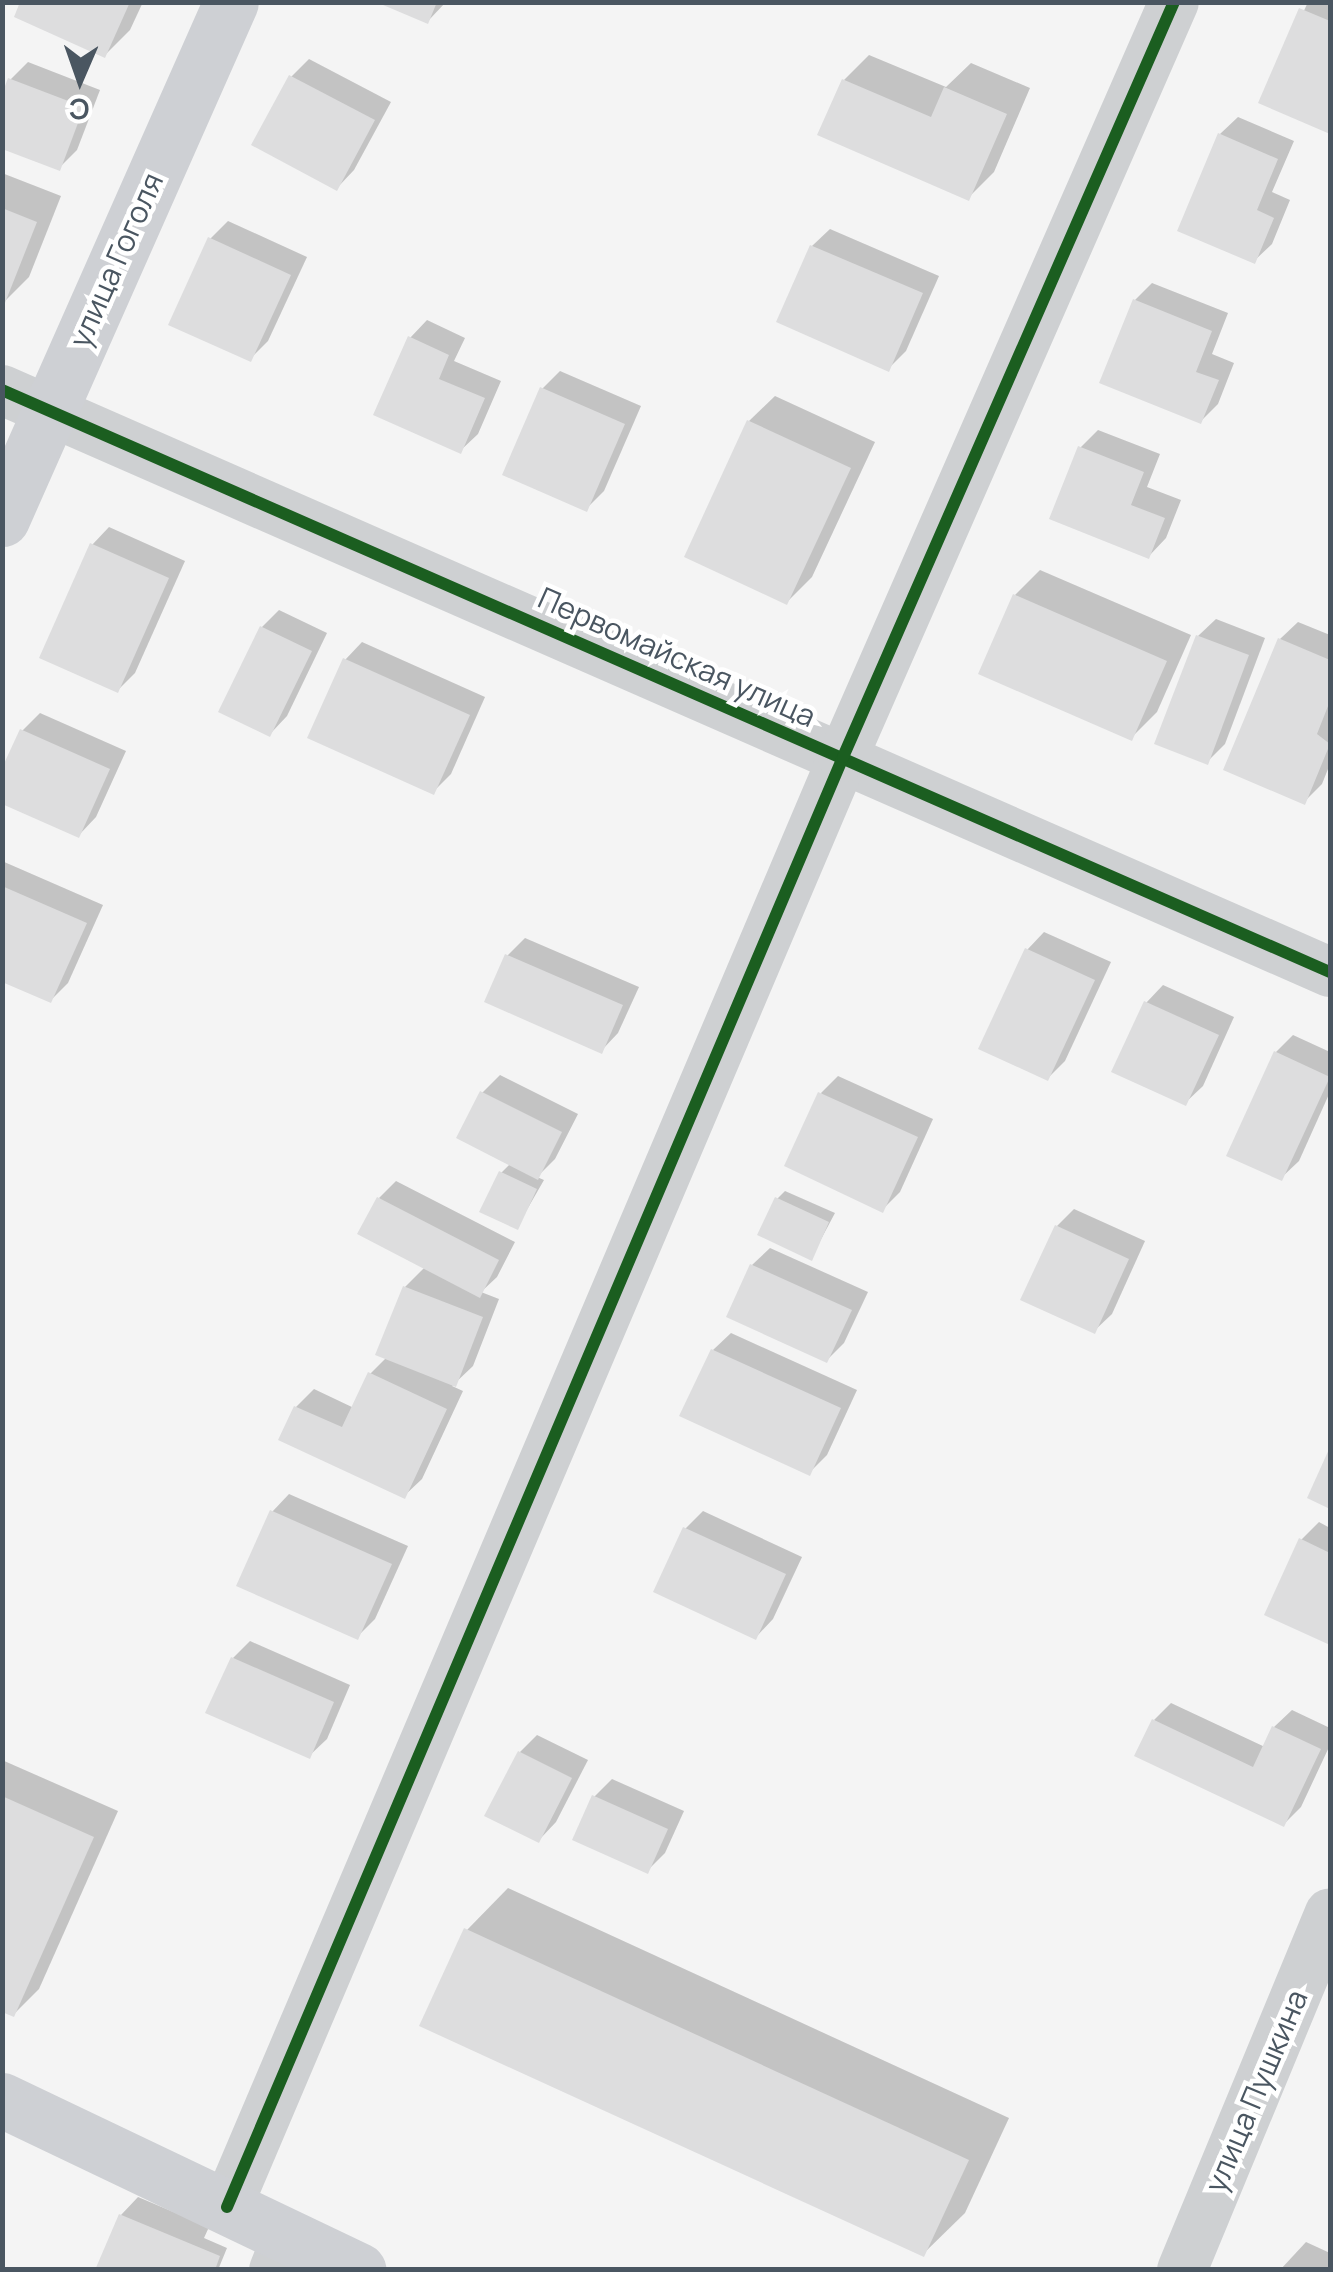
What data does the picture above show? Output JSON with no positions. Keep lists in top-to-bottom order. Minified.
{"streets":{"street":["улица Гоголя","Первомайская улица","улица Пушкина"]},"crossings":[["улица Гоголя","Первомайская улица"]],"north":"bottom"}
